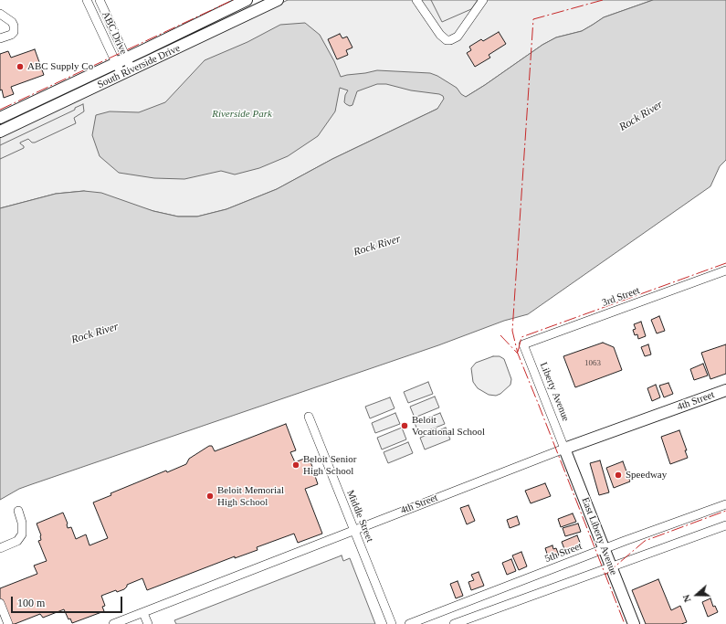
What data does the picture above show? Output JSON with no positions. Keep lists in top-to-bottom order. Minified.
{"streets":{"main road":["South Riverside Drive","4th Street","East Liberty Avenue"],"street":["ABC Drive","3rd Street","Liberty Avenue","Middle Street","5th Street"]},"crossings":[["ABC Drive","South Riverside Drive"],["3rd Street","Liberty Avenue"],["Liberty Avenue","4th Street"],["Liberty Avenue","East Liberty Avenue"],["4th Street","Middle Street"],["4th Street","East Liberty Avenue"],["East Liberty Avenue","5th Street"]],"water":["Rock River"],"parks":["Riverside Park"],"places":["ABC Supply Co","Beloit Vocational School","Beloit Senior High School","Speedway","Beloit Memorial High School"],"house_numbers":["1063"],"scale_bar":"100 m","north":"left"}
